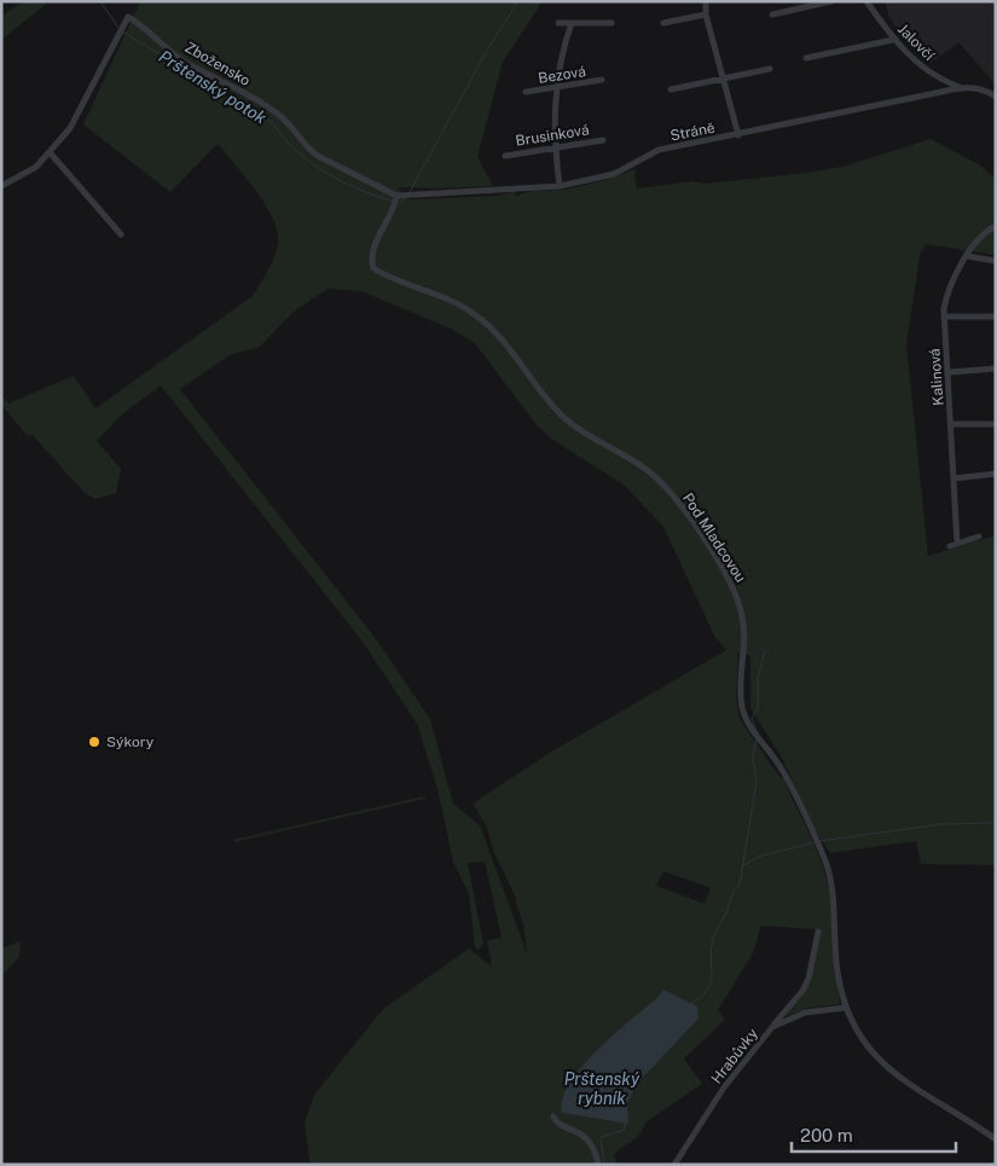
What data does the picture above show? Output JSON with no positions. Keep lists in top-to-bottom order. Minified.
{"streets":{"street":["Jalovčí","Zbožensko","Bezová","Stráně","Brusinková","Kalinová","Pod Mladcovou","Hrabůvky"]},"crossings":[["Jalovčí","Stráně"],["Zbožensko","Stráně"],["Zbožensko","Pod Mladcovou"],["Stráně","Pod Mladcovou"],["Pod Mladcovou","Hrabůvky"]],"water":["Prštenský potok","Prštenský rybník"],"places":["Sýkory"],"scale_bar":"200 m"}
